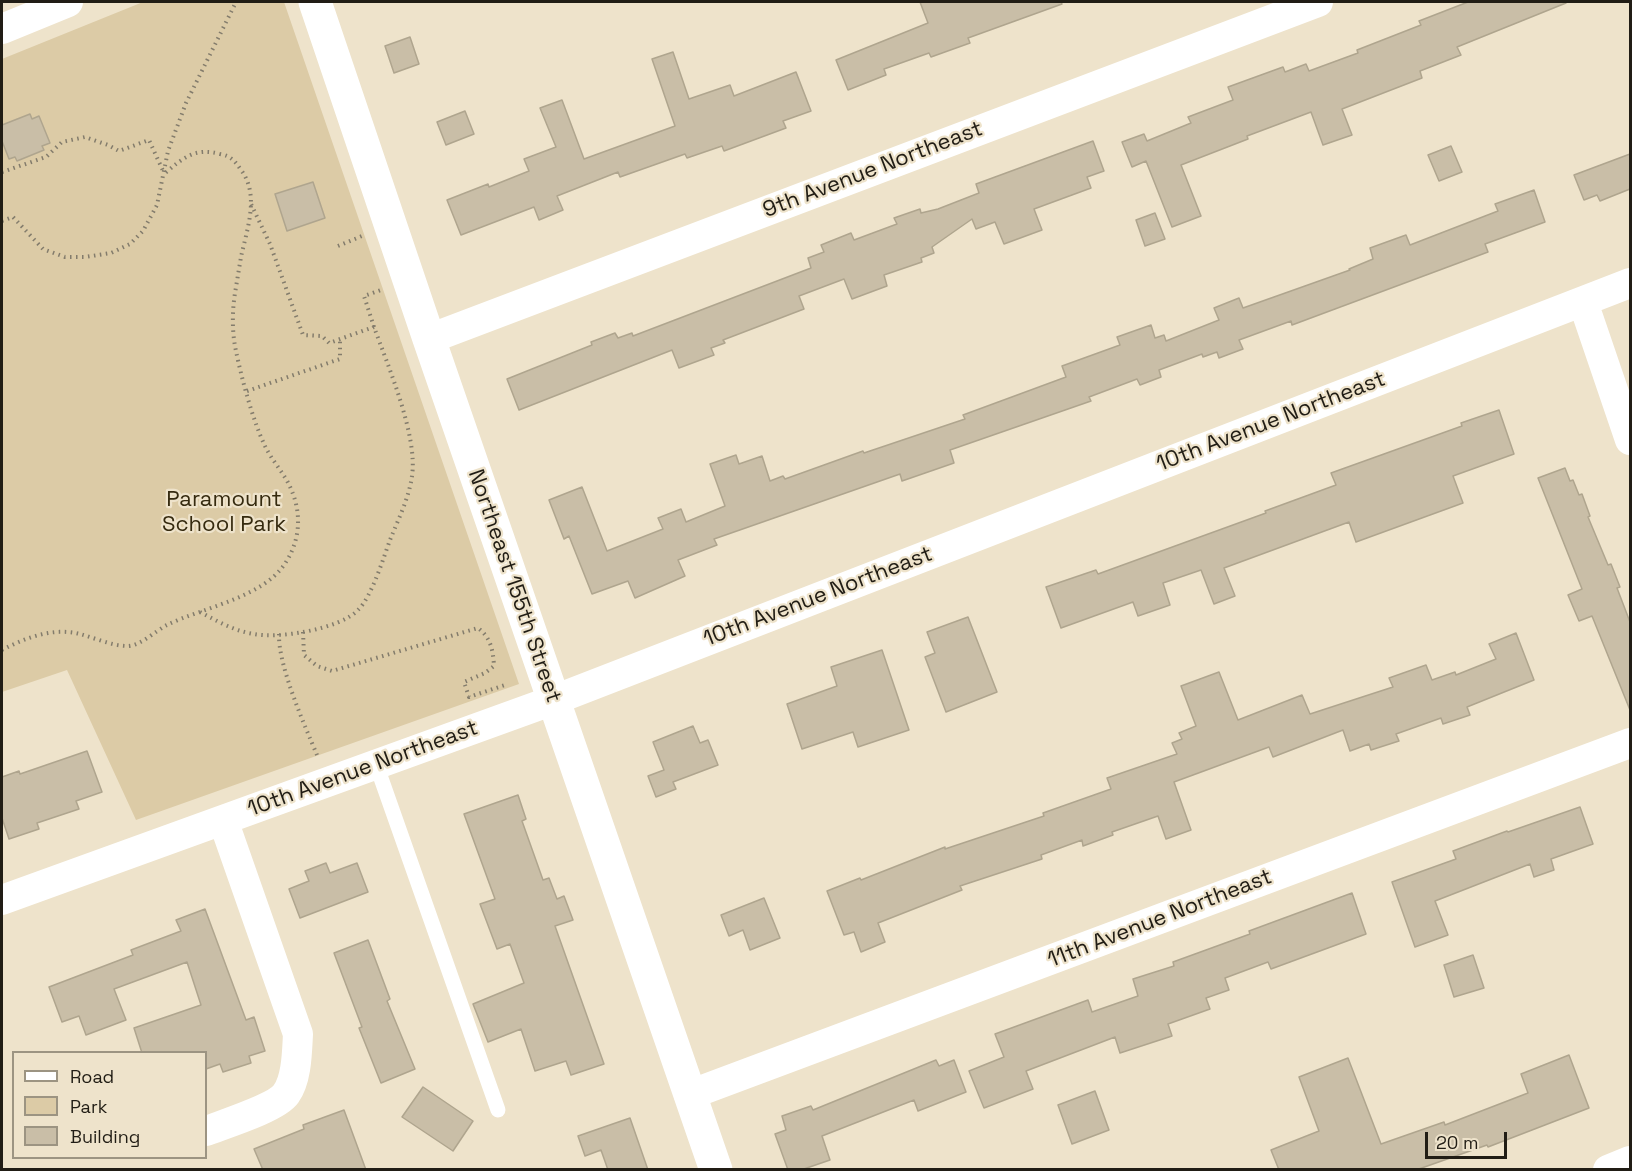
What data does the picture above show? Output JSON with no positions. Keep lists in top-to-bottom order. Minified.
{"streets":{"street":["9th Avenue Northeast","10th Avenue Northeast","Northeast 155th Street","11th Avenue Northeast"]},"crossings":[["9th Avenue Northeast","Northeast 155th Street"],["10th Avenue Northeast","Northeast 155th Street"],["Northeast 155th Street","11th Avenue Northeast"]],"parks":["Paramount School Park"],"legend":["Road","Park","Building"],"scale_bar":"20 m"}
